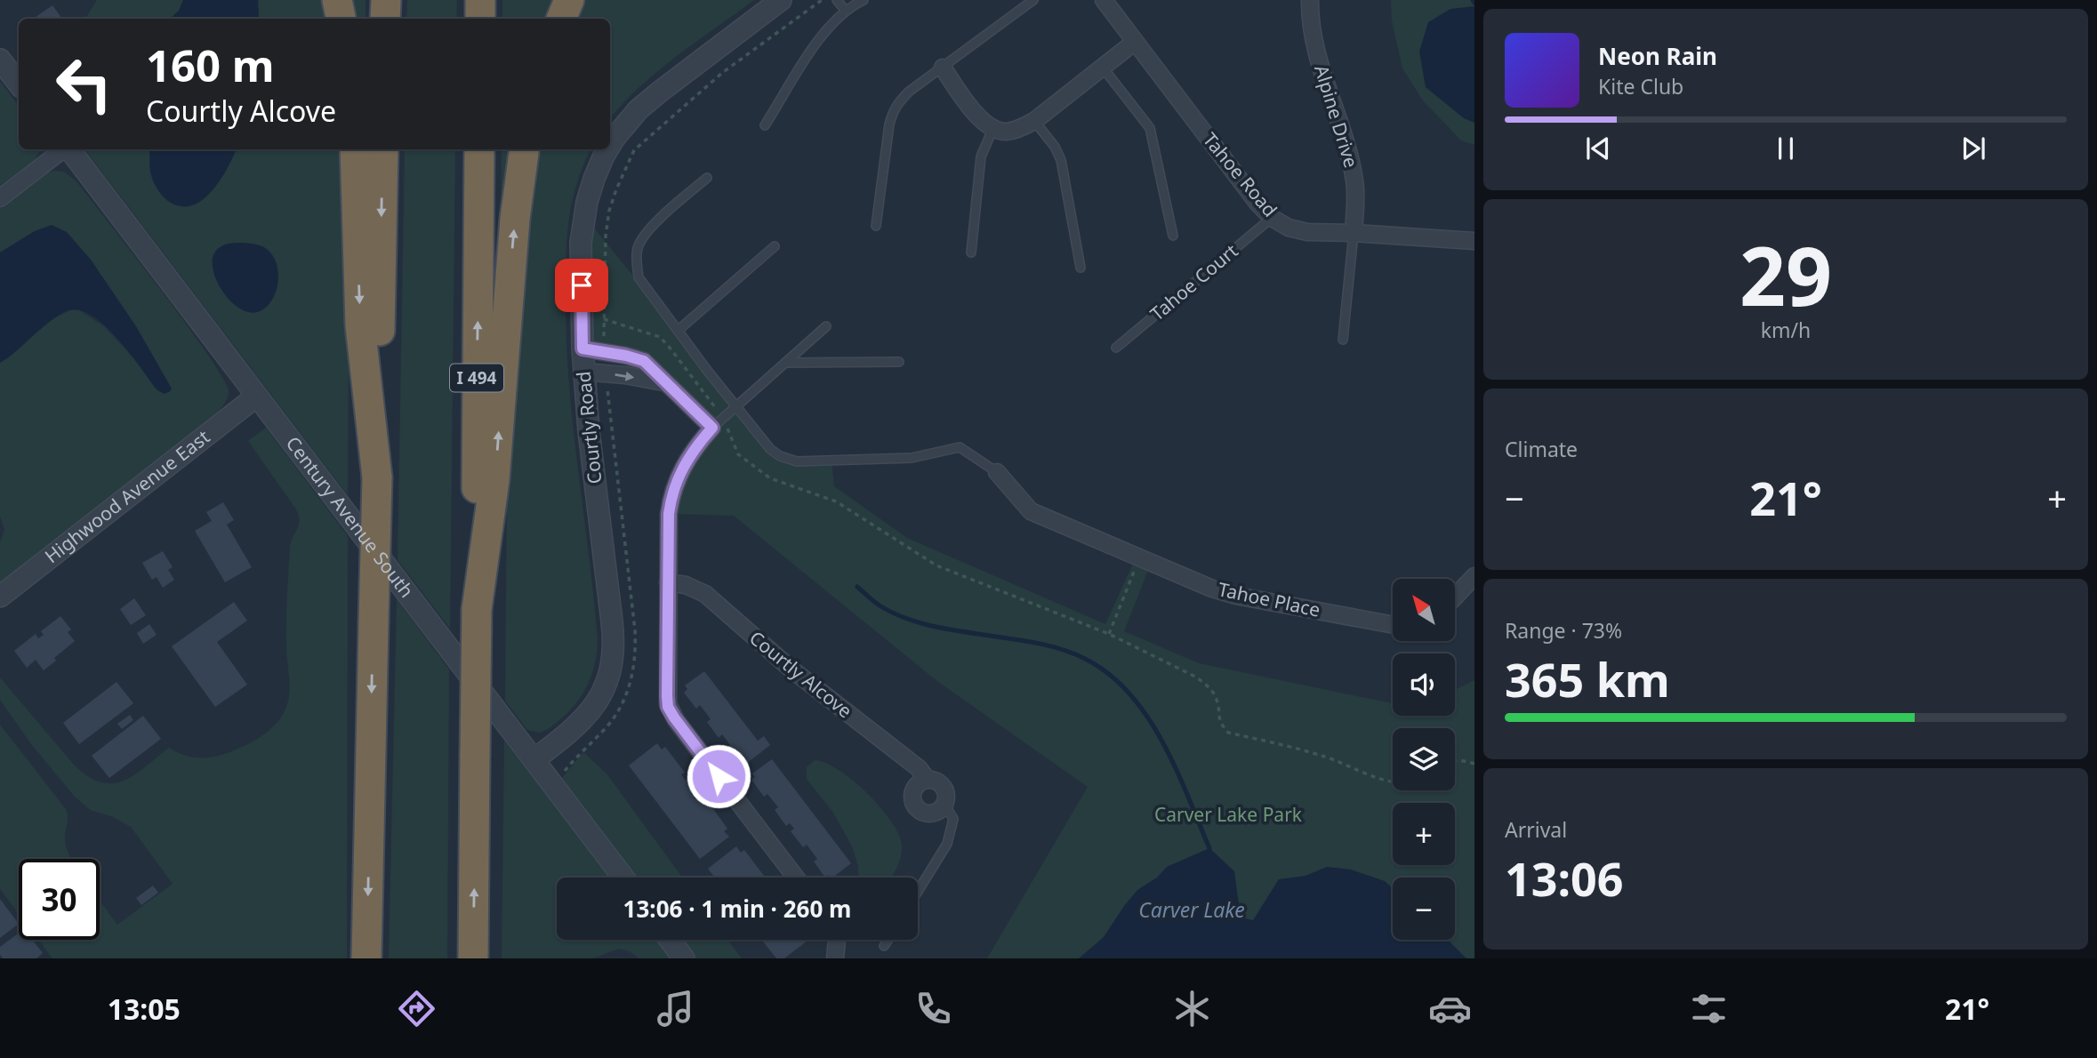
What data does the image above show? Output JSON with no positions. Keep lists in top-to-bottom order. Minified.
{"streets":{"highway":["I 494"],"street":["Alpine Drive","Tahoe Road","Courtly Road","Highwood Avenue East","Century Avenue South","Tahoe Place","Courtly Alcove"],"lane":["Tahoe Court"]},"crossings":[["Alpine Drive","Tahoe Road"],["Tahoe Road","Tahoe Court"],["Courtly Road","Century Avenue South"],["Highwood Avenue East","Century Avenue South"]],"water":["Carver Lake"],"parks":["Carver Lake Park"],"north":"top left","page":{"turn":["160 m","Courtly Alcove"],"song":["Neon Rain","Kite Club"],"tile":[["29","km/h"],"Climate",["Range · 73%","365 km"],["Arrival","13:06"]],"heat":["−","21°","+"],"map_buttons":["+","−"],"limit":"30","trip":"13:06 · 1 min · 260 m","tabs":["13:05","21°"]}}
